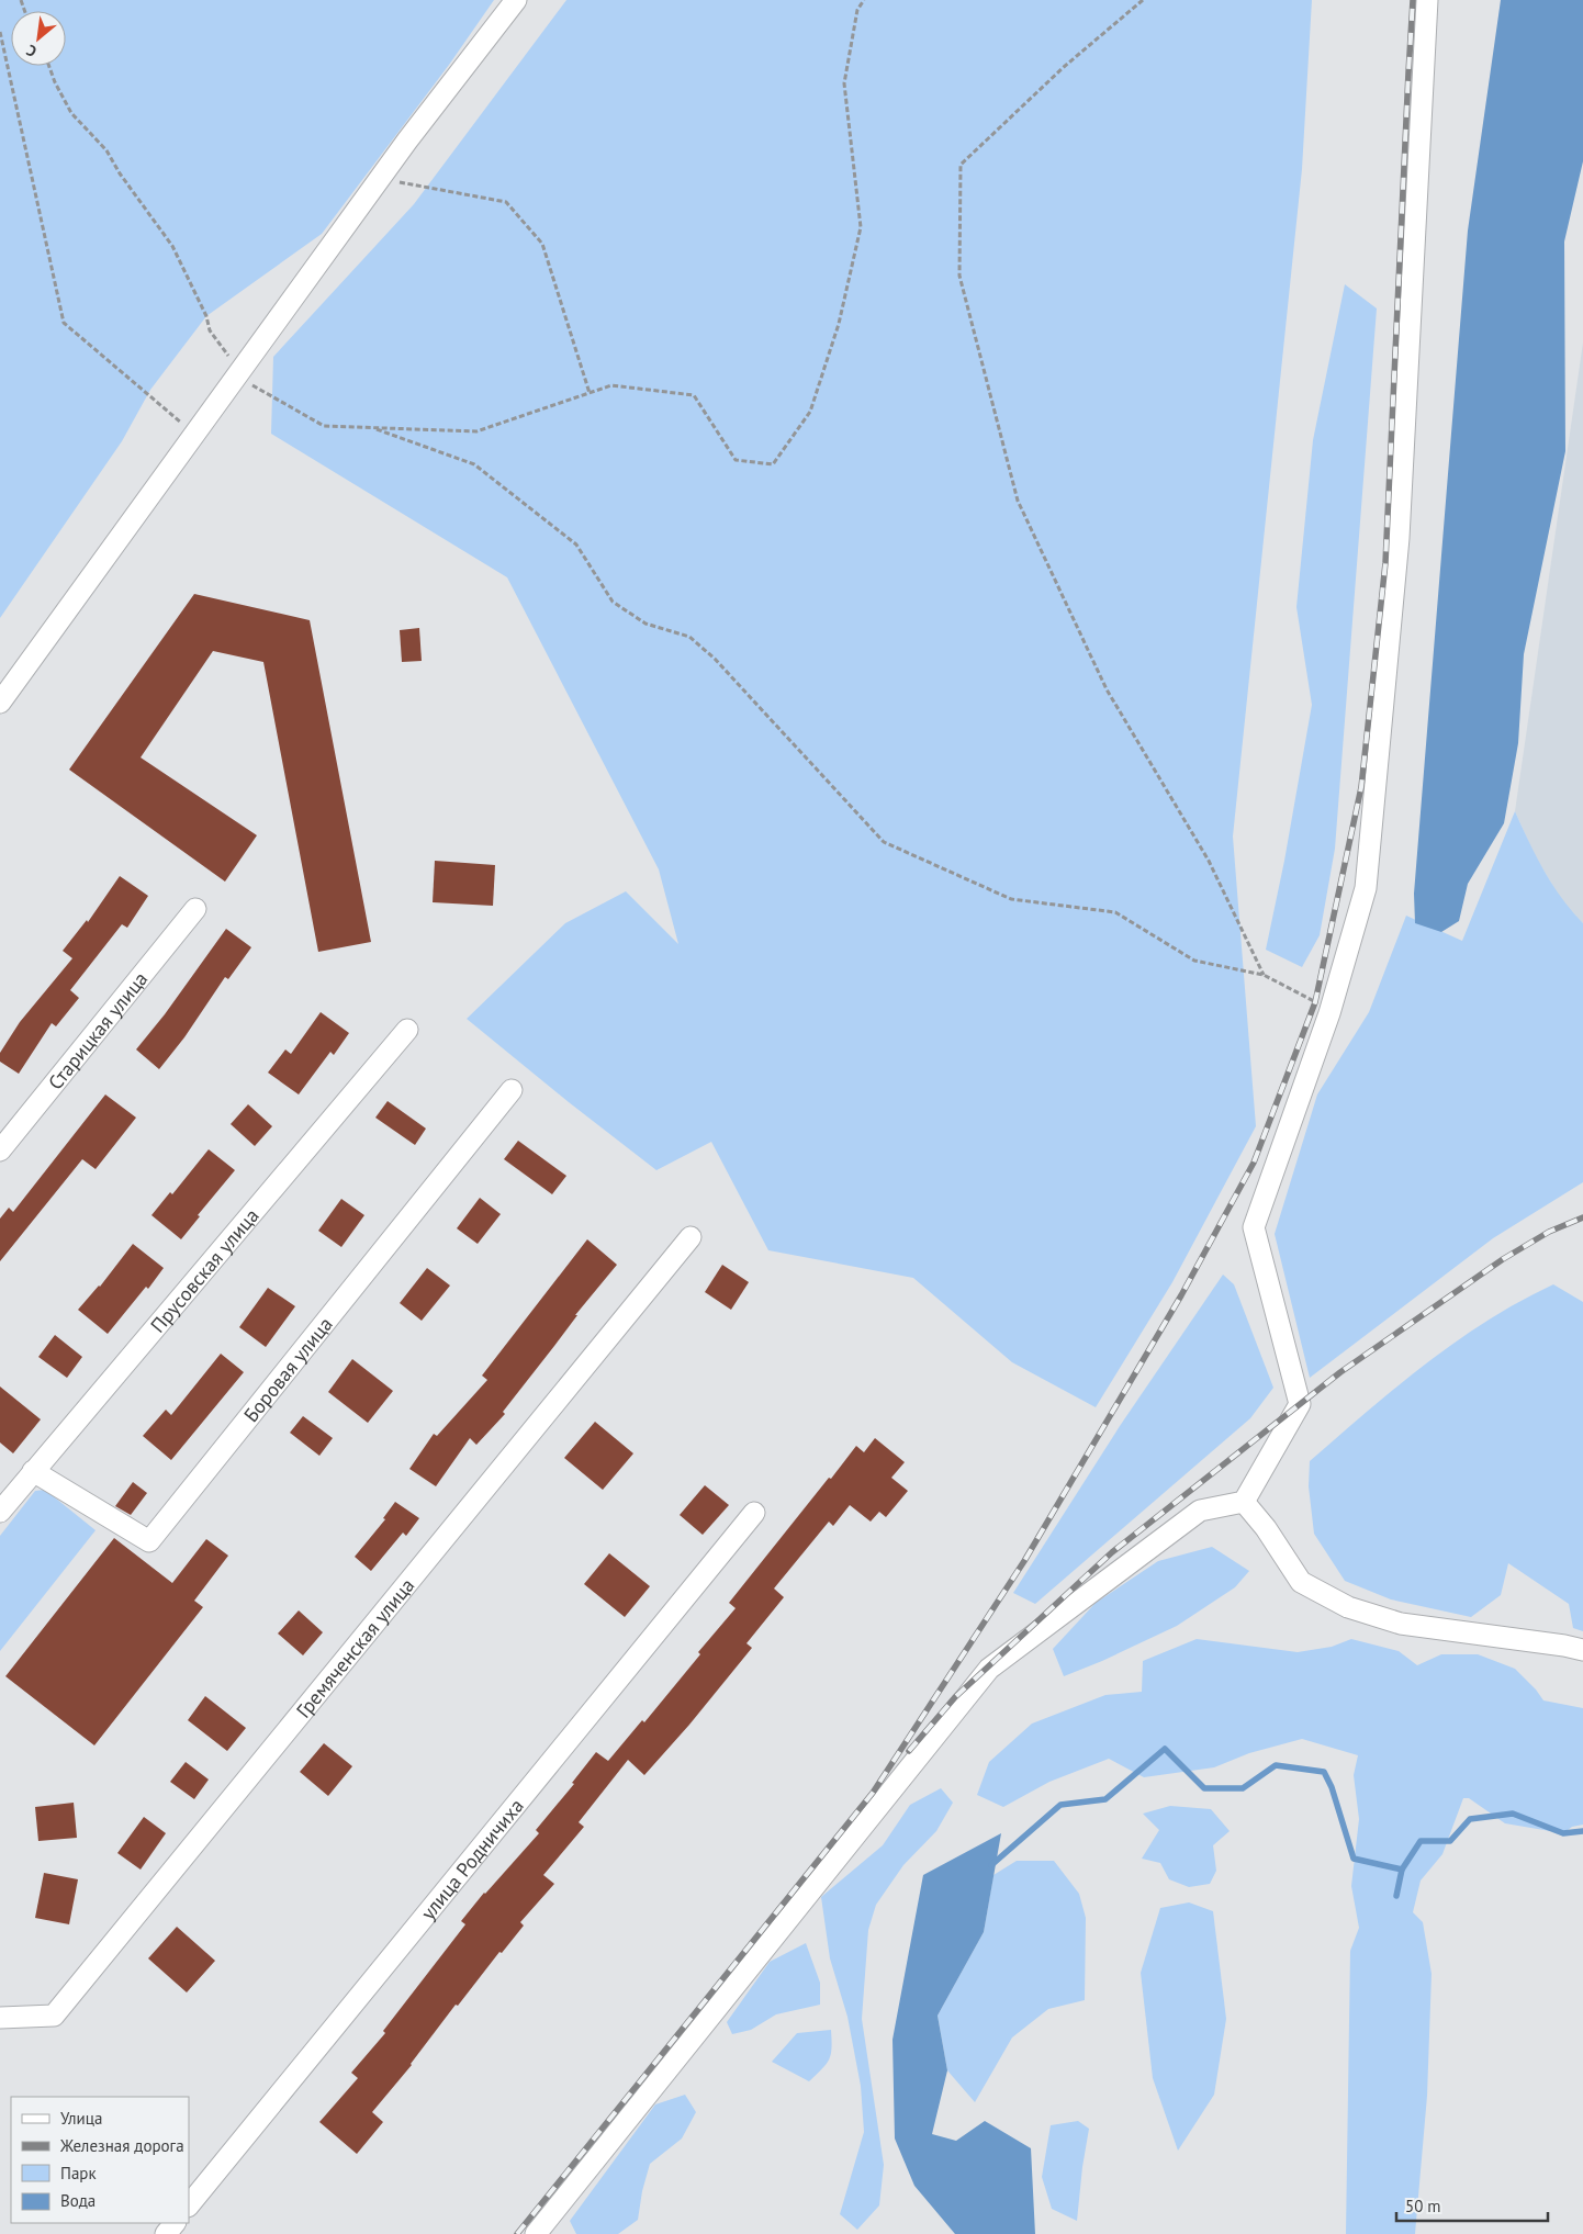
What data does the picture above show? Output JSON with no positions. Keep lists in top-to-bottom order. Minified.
{"streets":{"street":["Старицкая улица","Прусовская улица","Боровая улица","Гремяченская улица","улица Родничиха"]},"crossings":[["Прусовская улица","Боровая улица"]],"legend":["Улица","Железная дорога","Парк","Вода"],"scale_bar":"50 m","north":"bottom left"}
